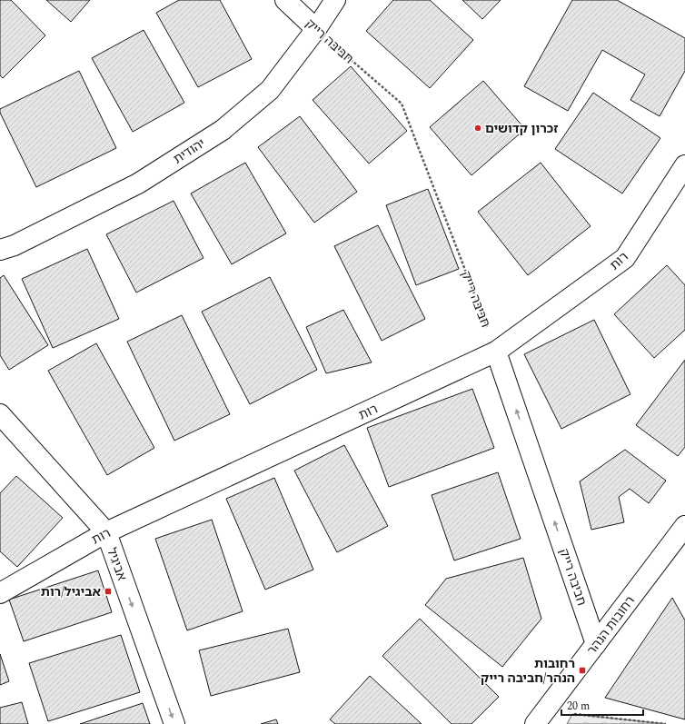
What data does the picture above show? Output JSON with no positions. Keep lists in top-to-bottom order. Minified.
{"streets":{"street":["חביבה רייק","יהודית","רות","אביגיל","רחובות הנהר"]},"crossings":[["חביבה רייק","יהודית"],["חביבה רייק","רות"],["חביבה רייק","רחובות הנהר"],["רות","אביגיל"]],"one_way":["חביבה רייק","אביגיל"],"places":{"other":["זכרון קדושים"],"transit":["אביגיל/רות","רחובות הנהר/חביבה רייק"]},"scale_bar":"20 m"}
